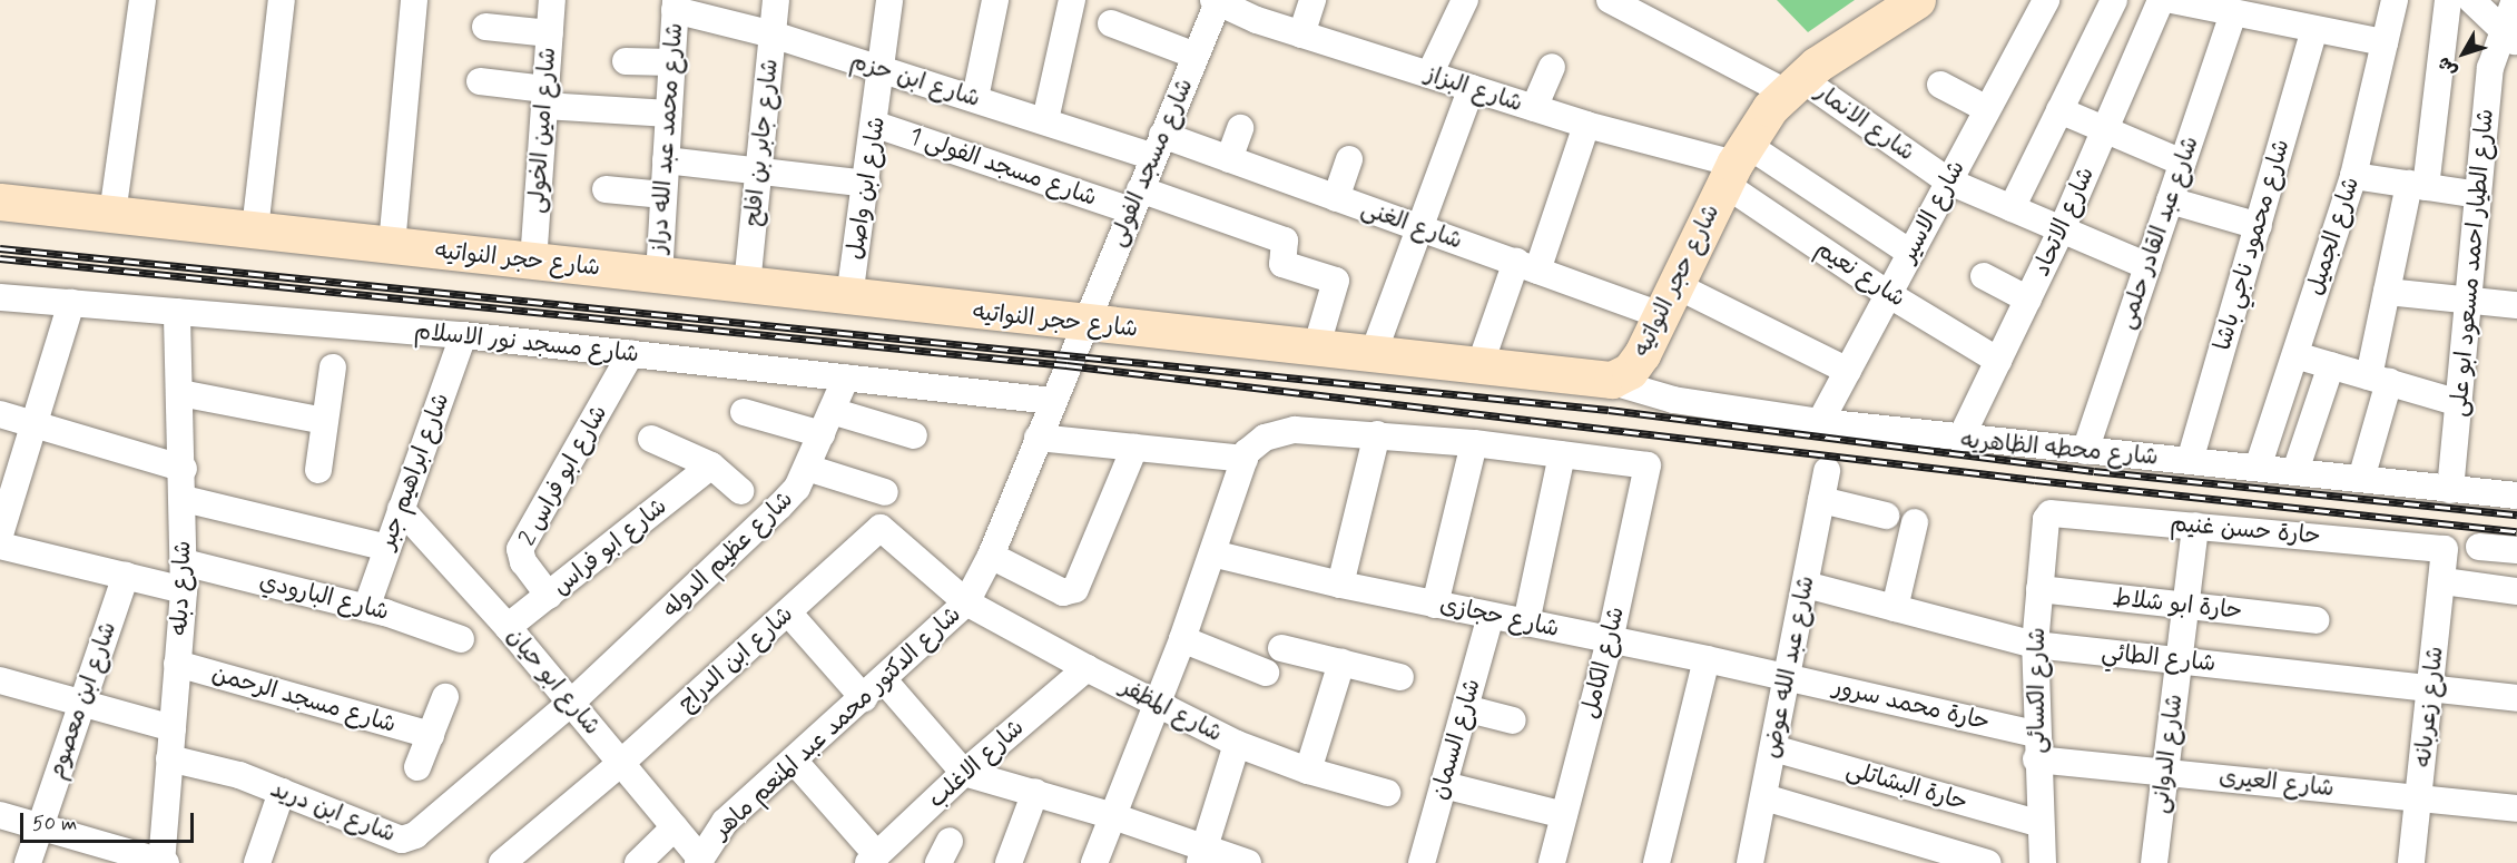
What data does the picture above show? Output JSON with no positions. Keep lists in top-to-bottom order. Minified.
{"streets":{"street":["شارع ابن حزم","شارع البزاز","شارع الانمار","شارع امين الخولى","شارع محمد عبد الله دراز","شارع جابر بن افلح","شارع مسجد الفولى","شارع مسجد الفولى 1","شارع ابن واصل","شارع الاسير","شارع الاتحاد","شارع الغنى","شارع عبد القادر حلمى","شارع الجميل","شارع محمود ناجي باشا","شارع حجر النواتيه","شارع الطيار احمد مسعود ابو على","شارع نعيم","شارع مسجد نور الاسلام","شارع محطه الظاهريه","شارع ابراهيم جبر","شارع ابو فراس 2","حارة حسن غنيم","شارع ابو فراس","شارع عظيم الدوله","شارع دبله","شارع البارودي","حارة ابو شلاط","شارع حجازى","شارع الطائي","شارع ابن الدراج","شارع الكامل","شارع عبد الله عوض","شارع ابو حيان","شارع الكسائى","شارع مسجد الرحمن","شارع ابن معصوم","حارة محمد سرور","شارع زعربانه","شارع المظفر","شارع الدكتور محمد عبد المنعم ماهر","شارع السمان","شارع الدوانى","شارع الاغلب","شارع العيرى","حارة البشاتلى","شارع ابن دريد"]},"crossings":[["شارع ابن حزم","شارع محمد عبد الله دراز"],["شارع ابن حزم","شارع جابر بن افلح"],["شارع ابن حزم","شارع مسجد الفولى"],["شارع ابن حزم","شارع ابن واصل"],["شارع ابن حزم","شارع الغنى"],["شارع البزاز","شارع مسجد الفولى"],["شارع البزاز","شارع حجر النواتيه"],["شارع البزاز","شارع نعيم"],["شارع الانمار","شارع الاسير"],["شارع الانمار","شارع الاتحاد"],["شارع الانمار","شارع عبد القادر حلمى"],["شارع الانمار","شارع حجر النواتيه"],["شارع امين الخولى","شارع حجر النواتيه"],["شارع محمد عبد الله دراز","شارع حجر النواتيه"],["شارع جابر بن افلح","شارع حجر النواتيه"],["شارع مسجد الفولى","شارع مسجد الفولى 1"],["شارع مسجد الفولى","شارع الغنى"],["شارع مسجد الفولى","شارع حجر النواتيه"],["شارع مسجد الفولى","شارع الدكتور محمد عبد المنعم ماهر"],["شارع مسجد الفولى 1","شارع ابن واصل"],["شارع مسجد الفولى 1","شارع حجر النواتيه"],["شارع ابن واصل","شارع حجر النواتيه"],["شارع الاسير","شارع الغنى"],["شارع الاسير","شارع نعيم"],["شارع الاسير","شارع محطه الظاهريه"],["شارع الاتحاد","شارع نعيم"],["شارع الاتحاد","شارع محطه الظاهريه"],["شارع الغنى","شارع حجر النواتيه"],["شارع عبد القادر حلمى","شارع محطه الظاهريه"],["شارع الجميل","شارع محطه الظاهريه"],["شارع محمود ناجي باشا","شارع محطه الظاهريه"],["شارع حجر النواتيه","شارع نعيم"],["شارع حجر النواتيه","شارع محطه الظاهريه"],["شارع حجر النواتيه","شارع الدكتور محمد عبد المنعم ماهر"],["شارع الطيار احمد مسعود ابو على","شارع محطه الظاهريه"],["شارع مسجد نور الاسلام","شارع ابراهيم جبر"],["شارع مسجد نور الاسلام","شارع ابو فراس 2"],["شارع مسجد نور الاسلام","شارع عظيم الدوله"],["شارع مسجد نور الاسلام","شارع دبله"],["شارع مسجد نور الاسلام","شارع الدكتور محمد عبد المنعم ماهر"],["شارع ابراهيم جبر","شارع البارودي"],["شارع ابراهيم جبر","شارع ابو حيان"],["شارع ابو فراس 2","شارع ابو فراس"],["حارة حسن غنيم","شارع الكسائى"],["حارة حسن غنيم","شارع زعربانه"],["حارة حسن غنيم","شارع الدوانى"],["شارع ابو فراس","شارع ابو حيان"],["شارع عظيم الدوله","شارع ابو حيان"],["شارع عظيم الدوله","شارع ابن دريد"],["شارع دبله","شارع البارودي"],["شارع دبله","شارع مسجد الرحمن"],["شارع دبله","شارع ابن دريد"],["حارة ابو شلاط","شارع الكسائى"],["حارة ابو شلاط","شارع الدوانى"],["شارع حجازى","شارع الكامل"],["شارع حجازى","شارع عبد الله عوض"],["شارع حجازى","حارة محمد سرور"],["شارع حجازى","شارع السمان"],["شارع الطائي","شارع عبد الله عوض"],["شارع الطائي","شارع الكسائى"],["شارع الطائي","شارع زعربانه"],["شارع الطائي","شارع الدوانى"],["شارع ابن الدراج","شارع ابو حيان"],["شارع ابن الدراج","شارع المظفر"],["شارع ابن الدراج","شارع الدكتور محمد عبد المنعم ماهر"],["شارع عبد الله عوض","حارة محمد سرور"],["شارع عبد الله عوض","حارة البشاتلى"],["شارع ابو حيان","شارع الدكتور محمد عبد المنعم ماهر"],["شارع ابو حيان","شارع ابن دريد"],["شارع الكسائى","حارة محمد سرور"],["شارع الكسائى","شارع العيرى"],["شارع الكسائى","حارة البشاتلى"],["حارة محمد سرور","شارع العيرى"],["شارع زعربانه","شارع العيرى"],["شارع المظفر","شارع الدكتور محمد عبد المنعم ماهر"],["شارع المظفر","شارع الاغلب"],["شارع الدوانى","شارع العيرى"]],"scale_bar":"50 m","north":"bottom left"}
